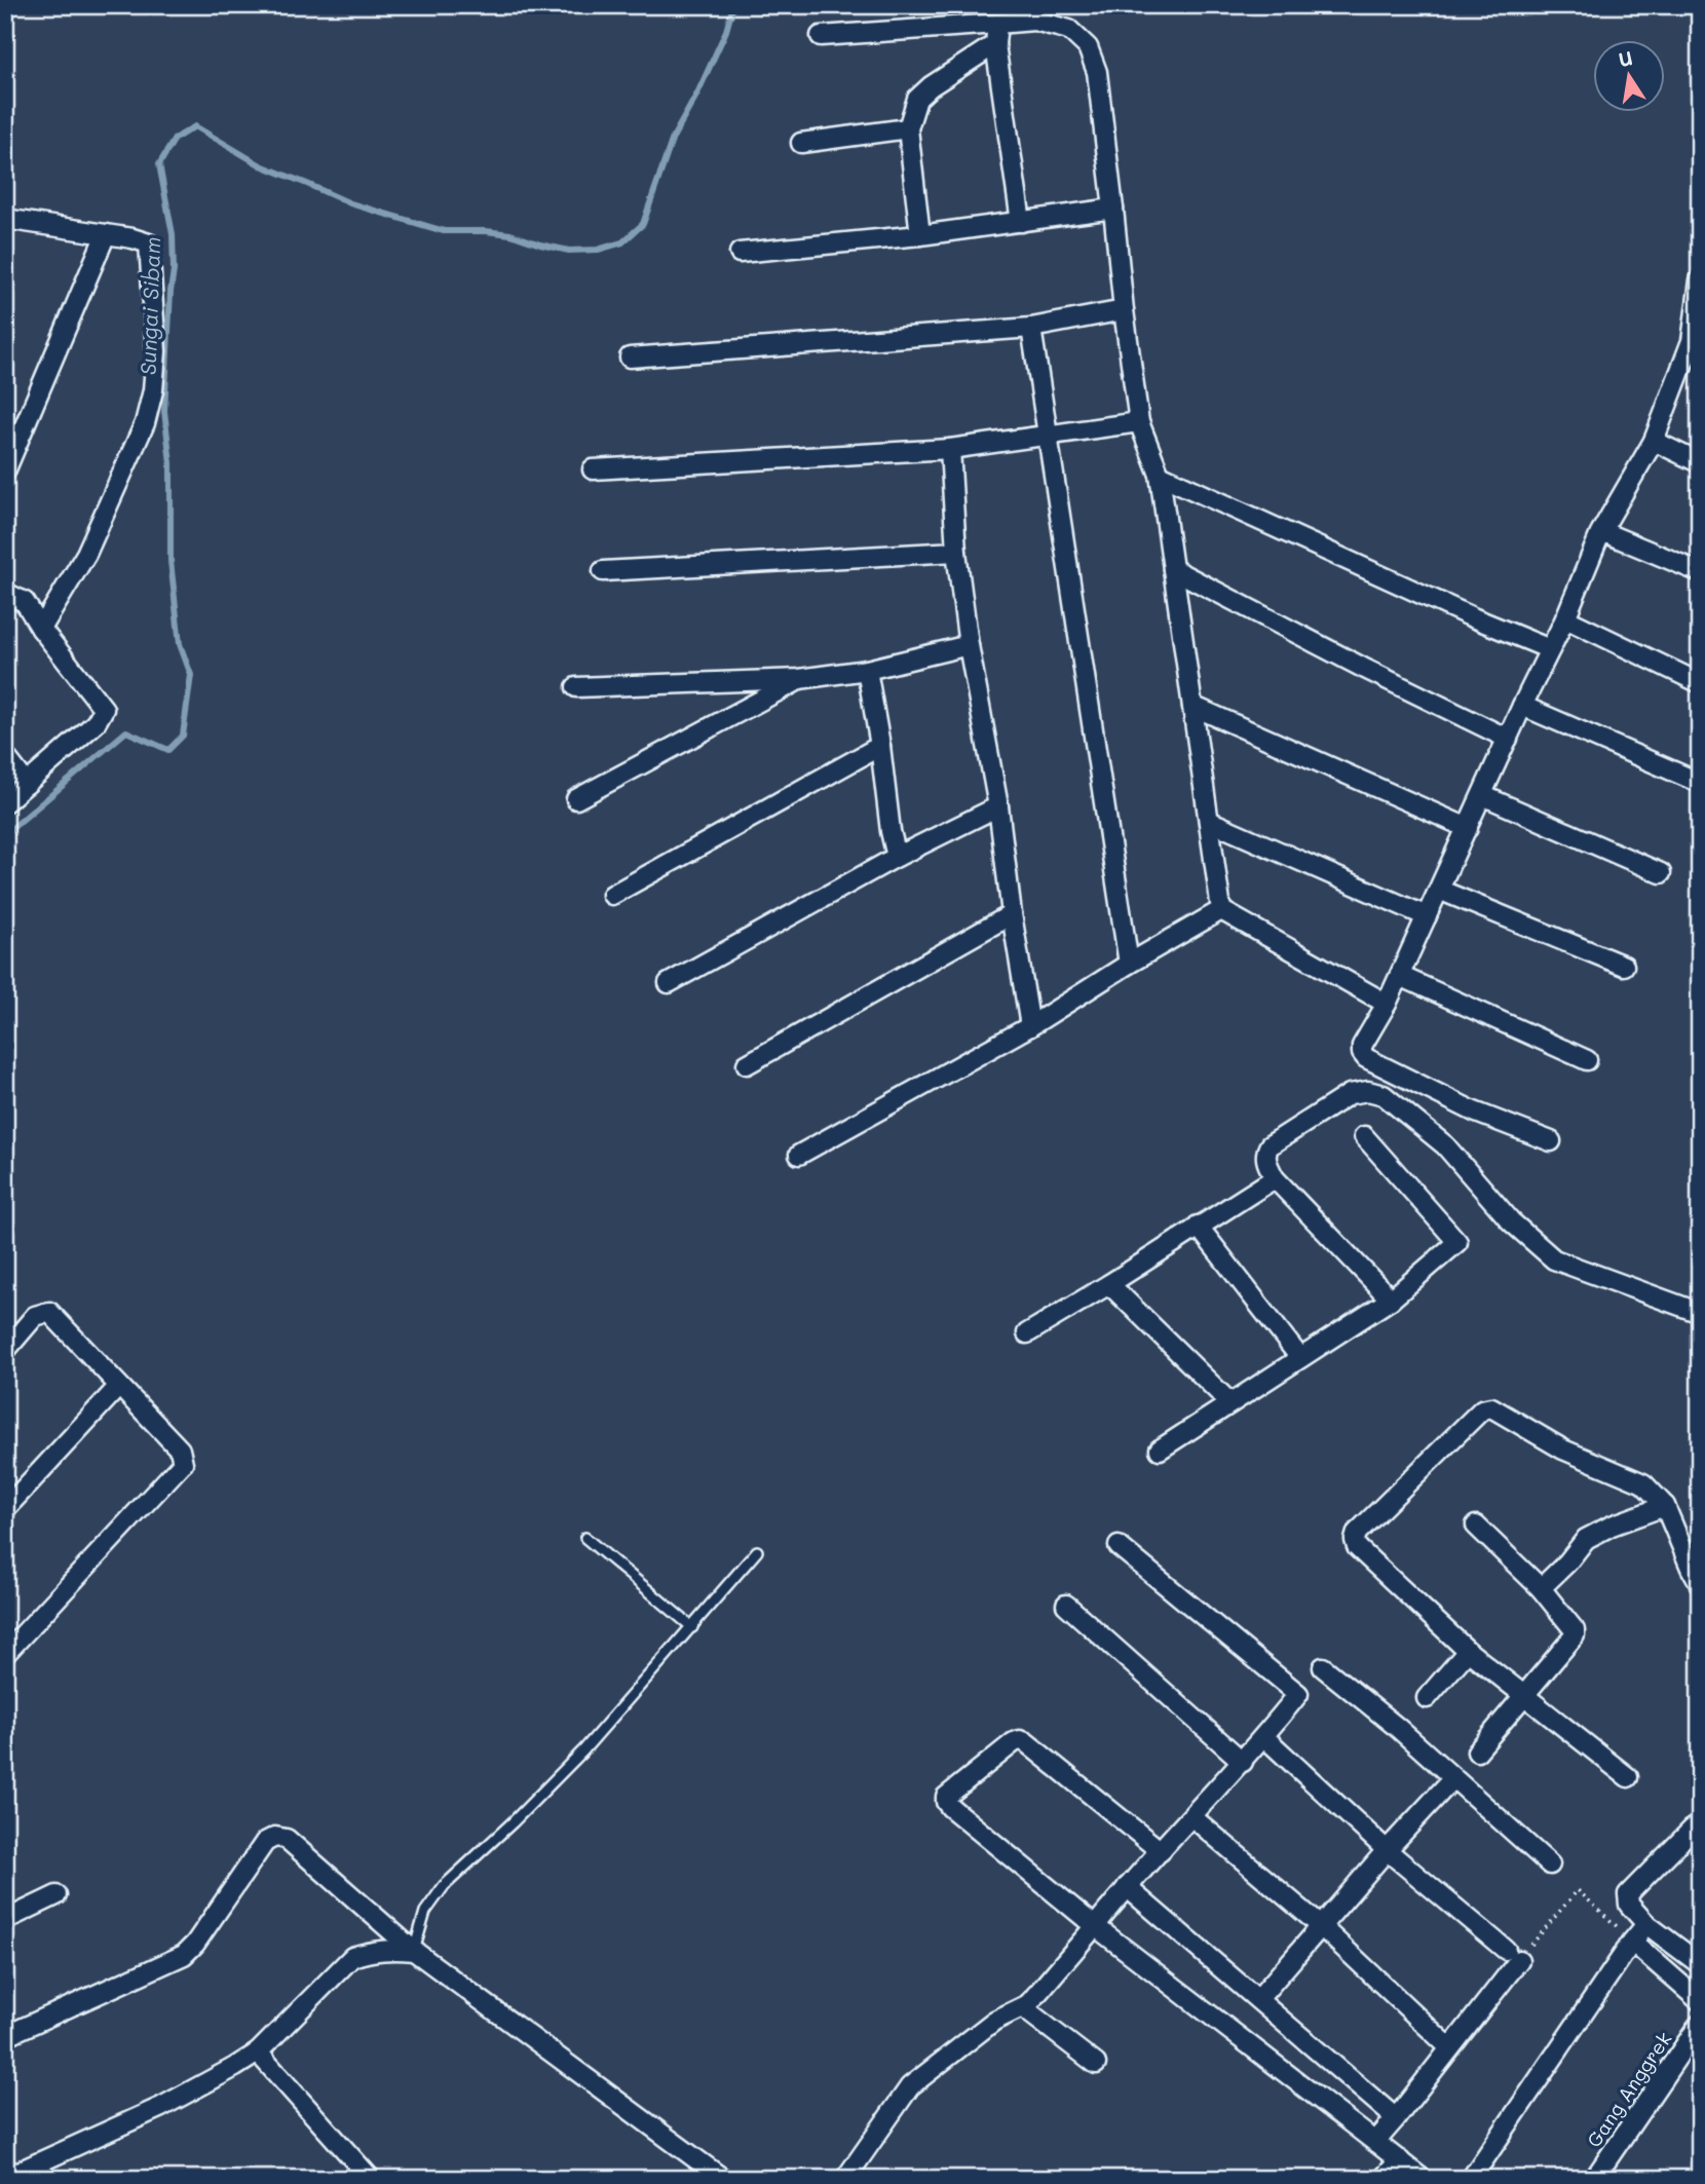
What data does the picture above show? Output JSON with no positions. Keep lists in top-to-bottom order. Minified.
{"streets":{"street":["Gang Anggrek"]},"water":["Sungai Sibam"],"north":"top"}
